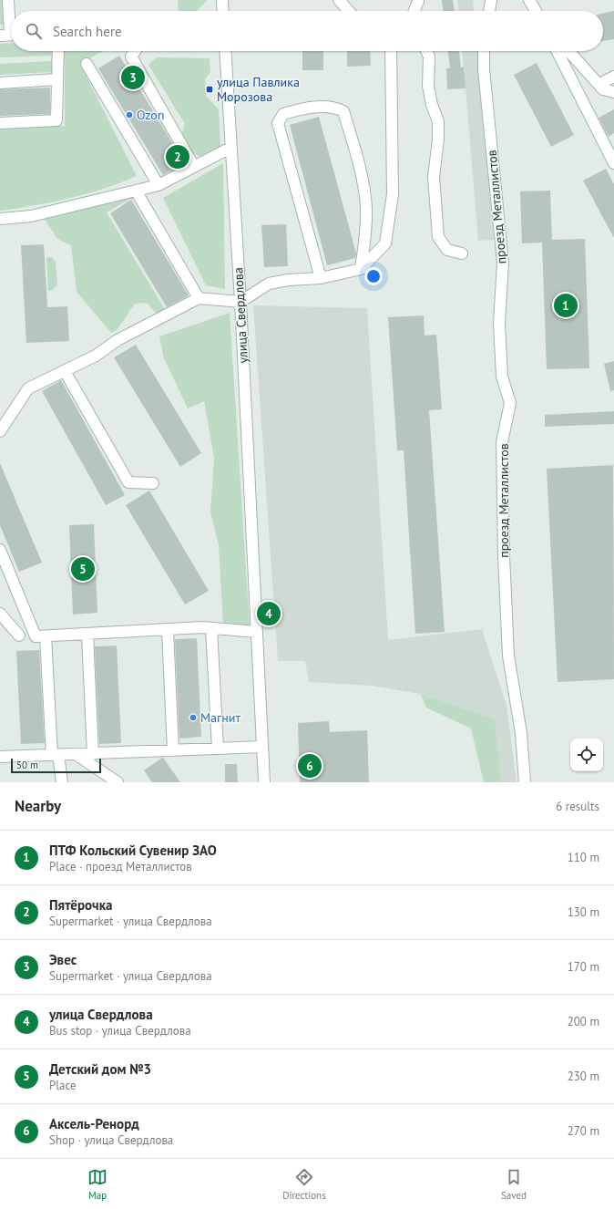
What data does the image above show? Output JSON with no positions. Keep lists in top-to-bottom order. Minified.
{"streets":{"street":["проезд Металлистов","улица Свердлова"]},"places":{"transit":["улица Павлика Морозова"],"other":["Ozon","Магнит"]},"scale_bar":"50 m","page":{"search":"Search here","pins":["3","2","1","5","4","6"],"scale":"50 m","heading":["Nearby","6 results"],"list":[{"mark":"1","name":"ПТФ Кольский Сувенир ЗАО","note":"Place · проезд Металлистов","value":"110 m"},{"mark":"2","name":"Пятёрочка","note":"Supermarket · улица Свердлова","value":"130 m"},{"mark":"3","name":"Эвес","note":"Supermarket · улица Свердлова","value":"170 m"},{"mark":"4","name":"улица Свердлова","note":"Bus stop · улица Свердлова","value":"200 m"},{"mark":"5","name":"Детский дом №3","note":"Place","value":"230 m"},{"mark":"6","name":"Аксель-Ренорд","note":"Shop · улица Свердлова","value":"270 m"}],"nav":["Map","Directions","Saved"]}}
